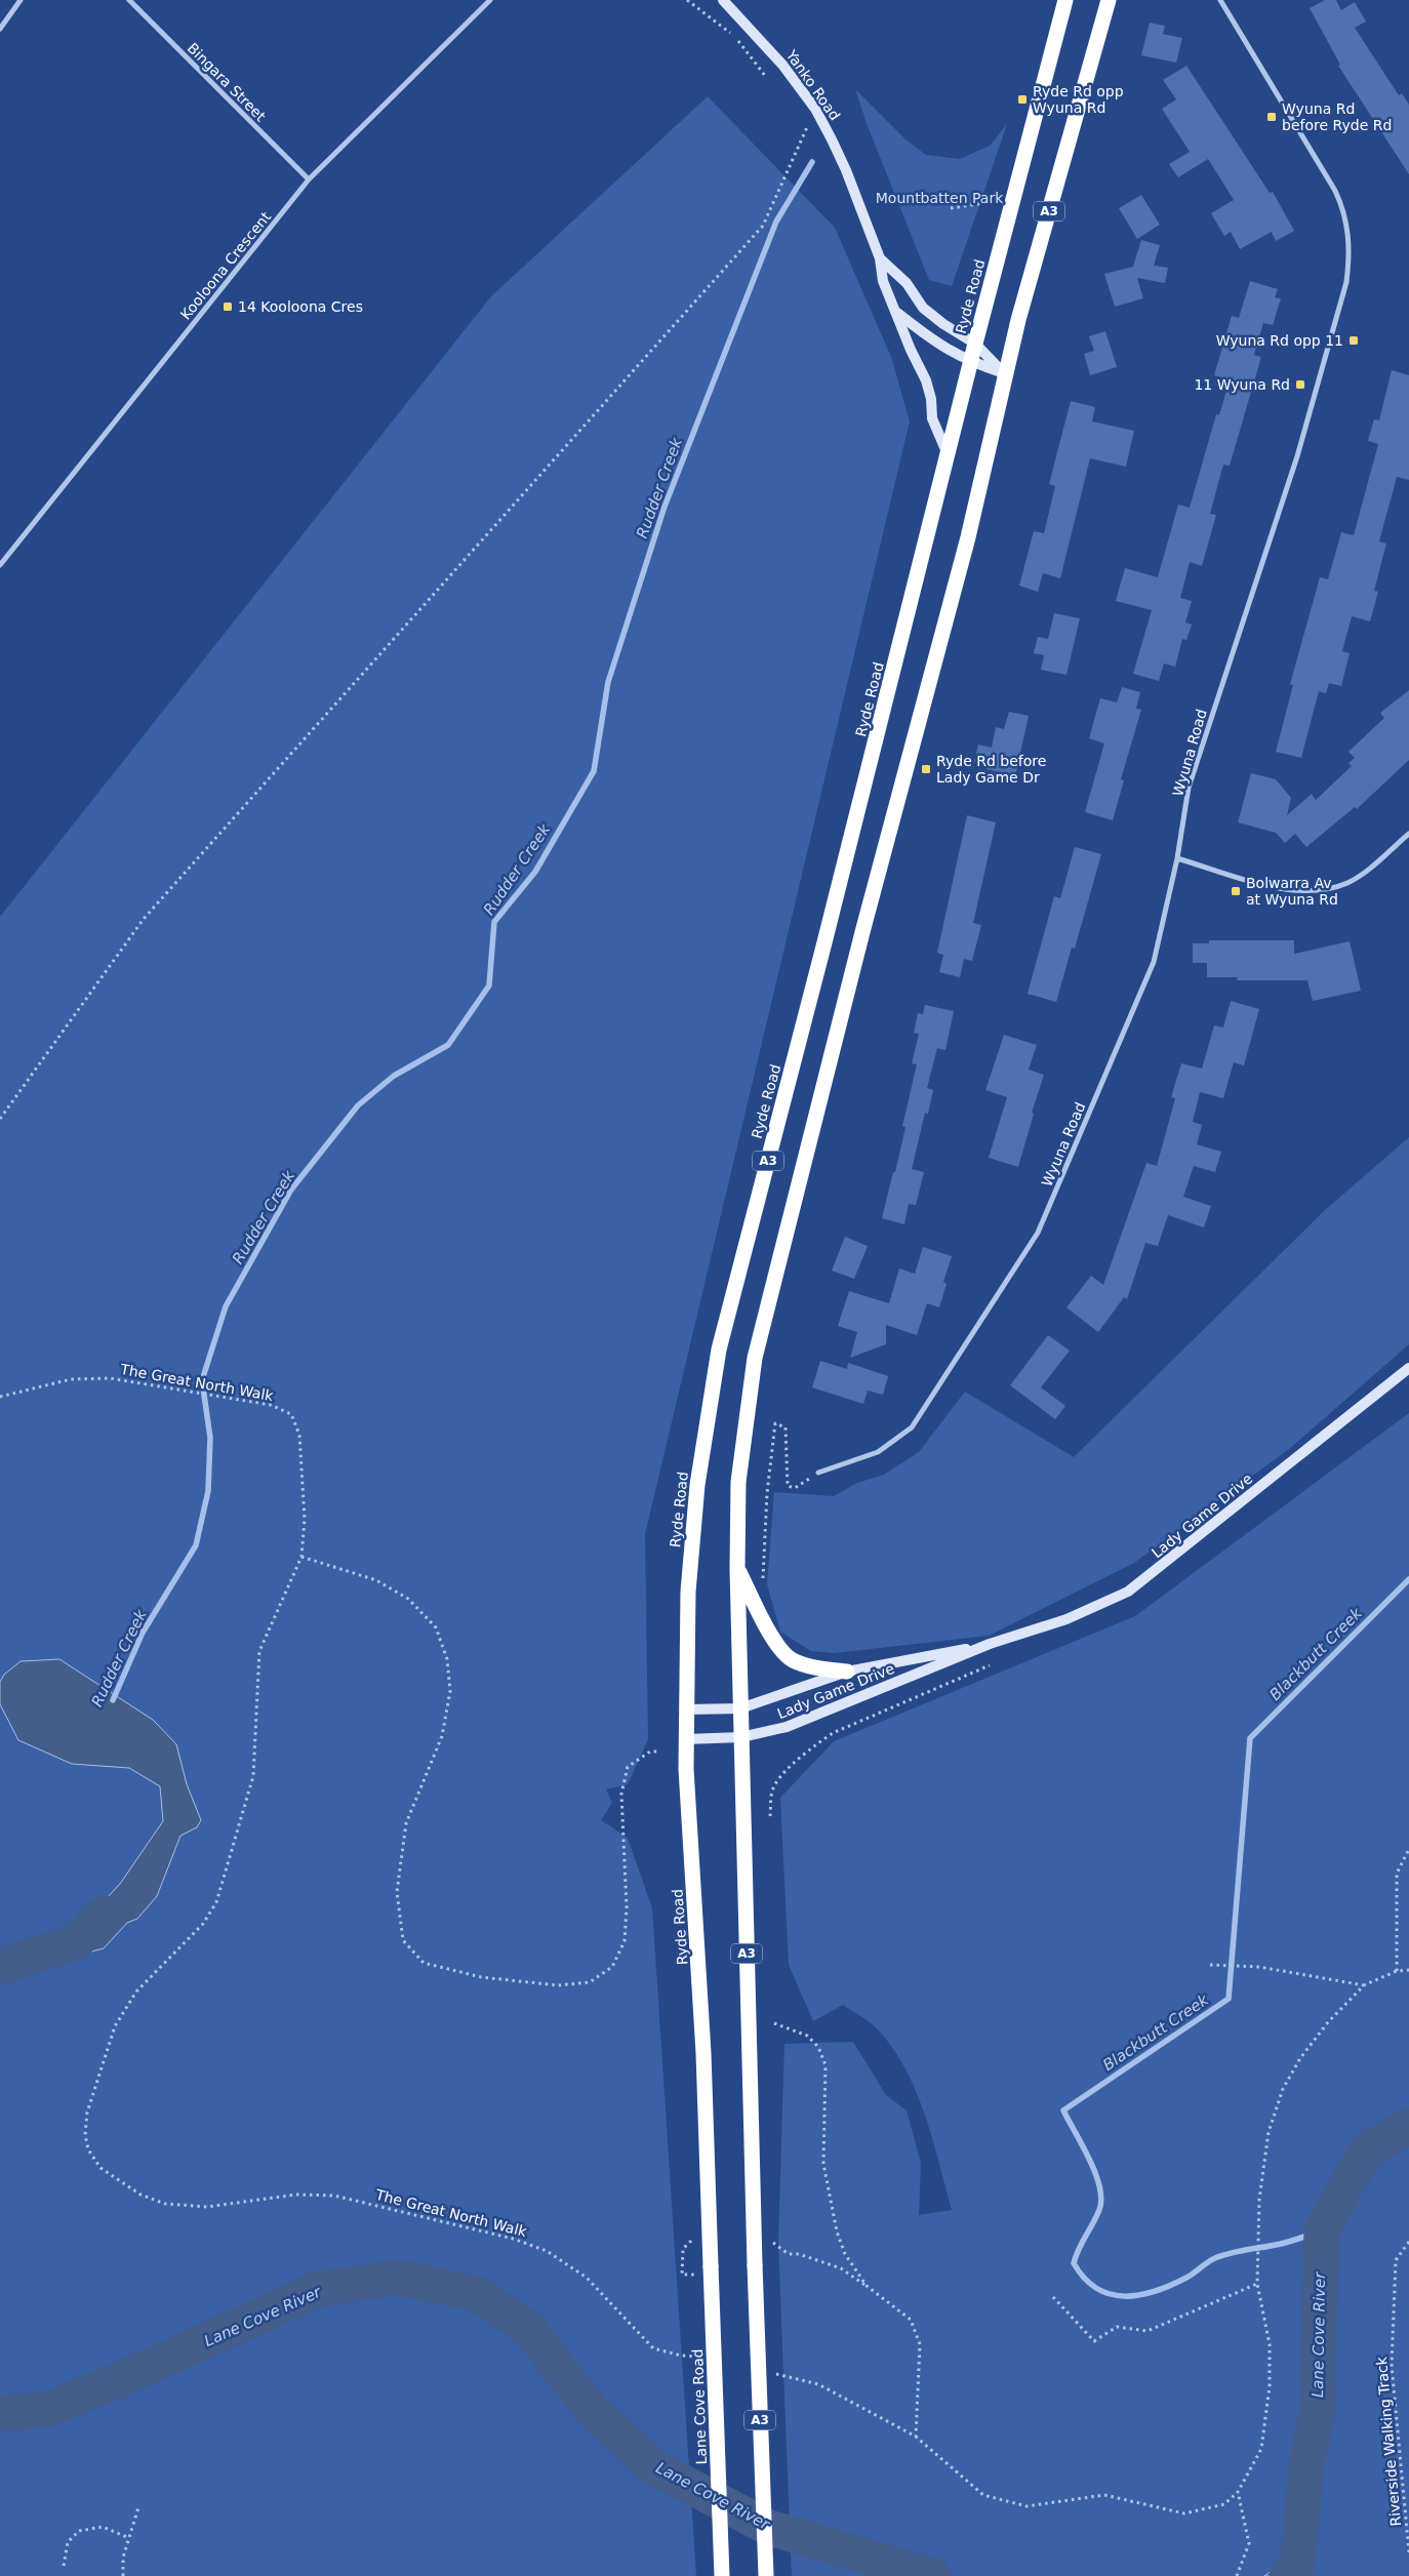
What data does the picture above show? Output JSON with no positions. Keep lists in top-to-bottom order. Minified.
{"streets":{"highway":["A3","Ryde Road","Lane Cove Road"],"main road":["Yanko Road","Lady Game Drive"],"street":["Bingara Street","Kooloona Crescent","Wyuna Road"],"path":["The Great North Walk","Riverside Walking Track"]},"crossings":[["Bingara Street","Kooloona Crescent"],["Yanko Road","A3"],["Yanko Road","Ryde Road"],["A3","Lady Game Drive"],["Ryde Road","Lady Game Drive"],["Ryde Road","Lane Cove Road"]],"water":["Rudder Creek","Blackbutt Creek","Lane Cove River"],"parks":["Mountbatten Park"],"places":{"transit":["Ryde Rd opp Wyuna Rd","Wyuna Rd before Ryde Rd","14 Kooloona Cres","Wyuna Rd opp 11","11 Wyuna Rd","Ryde Rd before Lady Game Dr","Bolwarra Av at Wyuna Rd"]}}
